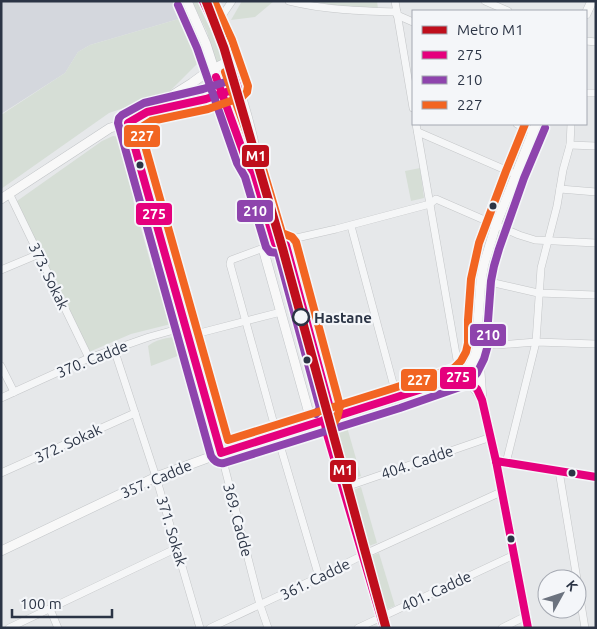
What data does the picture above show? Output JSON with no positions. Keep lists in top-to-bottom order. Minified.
{"streets":{"main road":["357. Cadde"],"street":["373. Sokak","370. Cadde","372. Sokak","404. Cadde","369. Cadde","371. Sokak","361. Cadde","401. Cadde"]},"crossings":[["373. Sokak","370. Cadde"],["370. Cadde","369. Cadde"],["370. Cadde","371. Sokak"],["372. Sokak","371. Sokak"],["357. Cadde","369. Cadde"],["357. Cadde","371. Sokak"],["369. Cadde","361. Cadde"]],"places":["Hastane"],"lines":["metro line M1","transit line 275","transit line 227","transit line 210"],"legend":["Metro M1","275","210","227"],"scale_bar":"100 m","north":"top right"}
